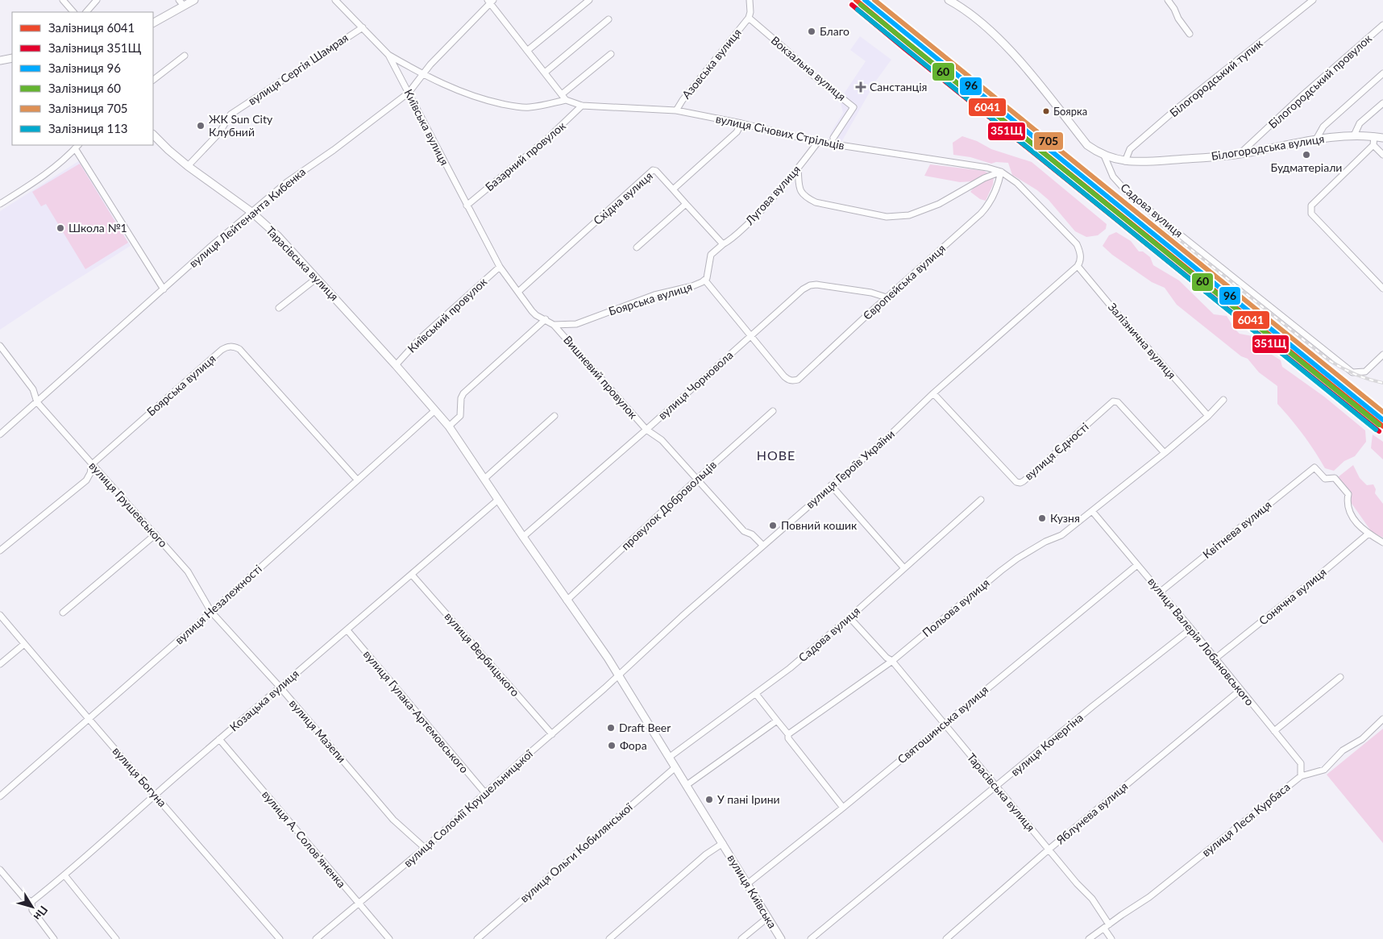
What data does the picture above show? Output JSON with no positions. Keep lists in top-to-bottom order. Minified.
{"streets":{"street":["Азовська вулиця","Вокзальна вулиця","вулиця Сергія Шамрая","Білогородський тупик","Білогородський провулок","Київська вулиця","вулиця Січових Стрільців","Білогородська вулиця","Базарний провулок","Лугова вулиця","Східна вулиця","Садова вулиця","вулиця Лейтенанта Кибенка","Тарасівська вулиця","Європейська вулиця","Боярська вулиця","Київський провулок","Залізнична вулиця","Вишневий провулок","вулиця Чорновола","вулиця Єдності","вулиця Героїв України","вулиця Грушевського","провулок Добровольців","Квітнева вулиця","Сонячна вулиця","вулиця Незалежності","Польова вулиця","вулиця Валерія Лобановського","вулиця Вербицького","Козацька вулиця","вулиця Гулака-Артемовського","Святошинська вулиця","вулиця Мазепи","вулиця Кочергіна","вулиця Богуна","вулиця Соломії Крушельницької","Яблунева вулиця","вулиця Леся Курбаса","вулиця А. Соловʼяненка","вулиця Ольги Кобилянської","вулиця Київська"]},"crossings":[["Азовська вулиця","Вокзальна вулиця"],["Азовська вулиця","вулиця Січових Стрільців"],["вулиця Сергія Шамрая","Київська вулиця"],["вулиця Сергія Шамрая","Тарасівська вулиця"],["Білогородський тупик","Білогородська вулиця"],["Білогородський провулок","Білогородська вулиця"],["Київська вулиця","Базарний провулок"],["Київська вулиця","Східна вулиця"],["Київська вулиця","вулиця Лейтенанта Кибенка"],["Київська вулиця","Київський провулок"],["Київська вулиця","Вишневий провулок"],["вулиця Січових Стрільців","Базарний провулок"],["вулиця Січових Стрільців","Лугова вулиця"],["вулиця Січових Стрільців","Європейська вулиця"],["Білогородська вулиця","Садова вулиця"],["Лугова вулиця","Боярська вулиця"],["Східна вулиця","Вишневий провулок"],["Садова вулиця","Тарасівська вулиця"],["Садова вулиця","вулиця Київська"],["вулиця Лейтенанта Кибенка","Тарасівська вулиця"],["вулиця Лейтенанта Кибенка","вулиця Грушевського"],["Тарасівська вулиця","Київський провулок"],["Тарасівська вулиця","вулиця Чорновола"],["Тарасівська вулиця","провулок Добровольців"],["Тарасівська вулиця","вулиця Незалежності"],["Тарасівська вулиця","Польова вулиця"],["Тарасівська вулиця","Козацька вулиця"],["Тарасівська вулиця","Святошинська вулиця"],["Тарасівська вулиця","вулиця Кочергіна"],["Тарасівська вулиця","Яблунева вулиця"],["Тарасівська вулиця","вулиця Леся Курбаса"],["Тарасівська вулиця","вулиця Київська"],["Європейська вулиця","вулиця Чорновола"],["Боярська вулиця","Вишневий провулок"],["Боярська вулиця","вулиця Грушевського"],["Боярська вулиця","вулиця Незалежності"],["Залізнична вулиця","вулиця Героїв України"],["Залізнична вулиця","Польова вулиця"],["Вишневий провулок","вулиця Чорновола"],["Вишневий провулок","вулиця Героїв України"],["Вишневий провулок","провулок Добровольців"],["вулиця Єдності","вулиця Героїв України"],["вулиця Єдності","Польова вулиця"],["вулиця Героїв України","вулиця Соломії Крушельницької"],["вулиця Героїв України","вулиця Київська"],["вулиця Грушевського","вулиця Незалежності"],["вулиця Грушевського","вулиця Мазепи"],["провулок Добровольців","вулиця Київська"],["Квітнева вулиця","Сонячна вулиця"],["Квітнева вулиця","вулиця Валерія Лобановського"],["Сонячна вулиця","вулиця Валерія Лобановського"],["вулиця Незалежності","вулиця Мазепи"],["вулиця Незалежності","вулиця Богуна"],["Польова вулиця","вулиця Валерія Лобановського"],["вулиця Валерія Лобановського","Святошинська вулиця"],["вулиця Валерія Лобановського","вулиця Кочергіна"],["вулиця Валерія Лобановського","Яблунева вулиця"],["вулиця Валерія Лобановського","вулиця Леся Курбаса"],["вулиця Вербицького","Козацька вулиця"],["вулиця Вербицького","вулиця Соломії Крушельницької"],["Козацька вулиця","вулиця Гулака-Артемовського"],["Козацька вулиця","вулиця Мазепи"],["Козацька вулиця","вулиця Богуна"],["Козацька вулиця","вулиця А. Соловʼяненка"],["вулиця Гулака-Артемовського","вулиця Соломії Крушельницької"],["Святошинська вулиця","вулиця Київська"],["вулиця Мазепи","вулиця Соломії Крушельницької"],["вулиця Соломії Крушельницької","вулиця А. Соловʼяненка"],["вулиця Соломії Крушельницької","вулиця Київська"],["вулиця Ольги Кобилянської","вулиця Київська"]],"districts":["НОВЕ"],"places":{"other":["Благо","Боярка","ЖК Sun City Клубний","Будматеріали","Школа №1","Кузня","Повний кошик","Draft Beer","Фора","У пані Ірини"],"health":["Санстанція"]},"lines":["rail line 6041","rail line 96","rail line 705","rail line 351Щ","rail line 60","rail line 113"],"legend":["Залізниця 6041","Залізниця 351Щ","Залізниця 96","Залізниця 60","Залізниця 705","Залізниця 113"],"north":"bottom right"}
